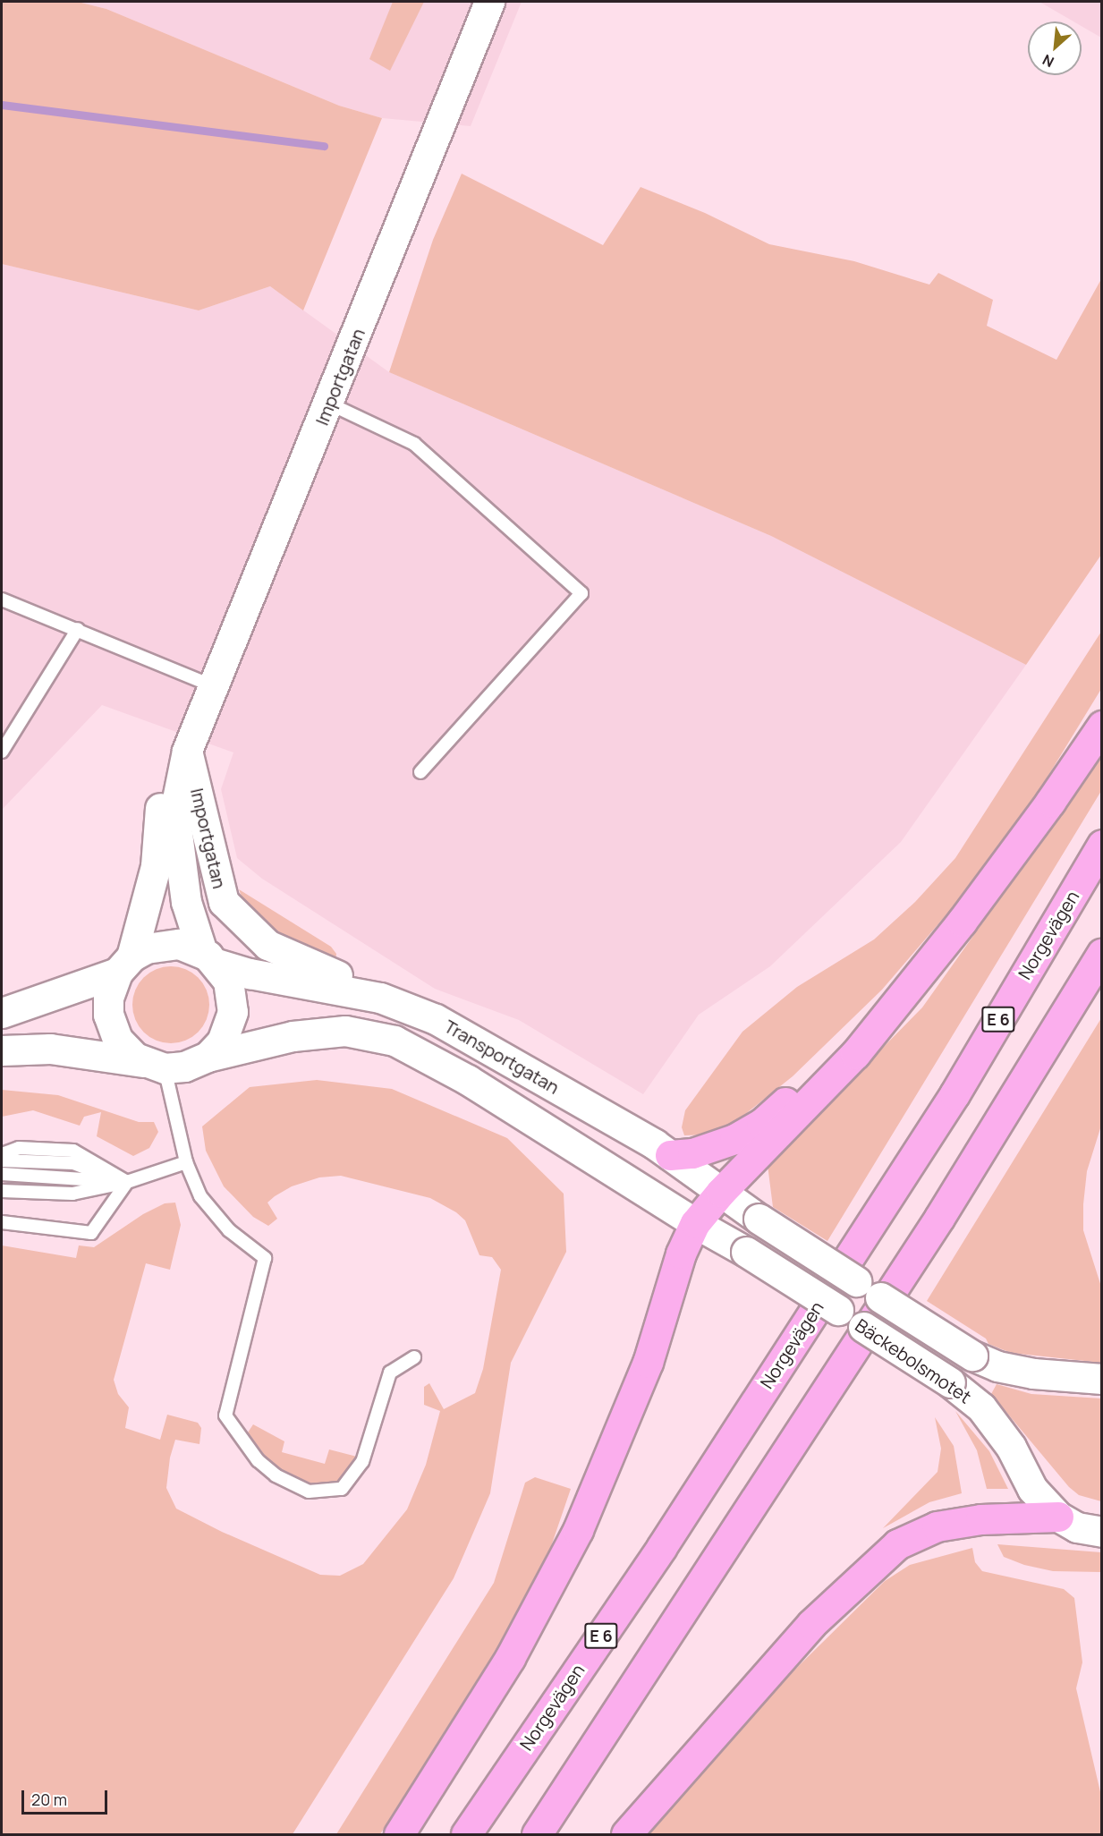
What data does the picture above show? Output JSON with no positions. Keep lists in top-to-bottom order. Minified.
{"streets":{"highway":["Norgevägen","E 6"],"street":["Importgatan","Transportgatan","Bäckebolsmotet"]},"crossings":[["Importgatan","Transportgatan"],["Transportgatan","Bäckebolsmotet"]],"scale_bar":"20 m","north":"bottom left"}
